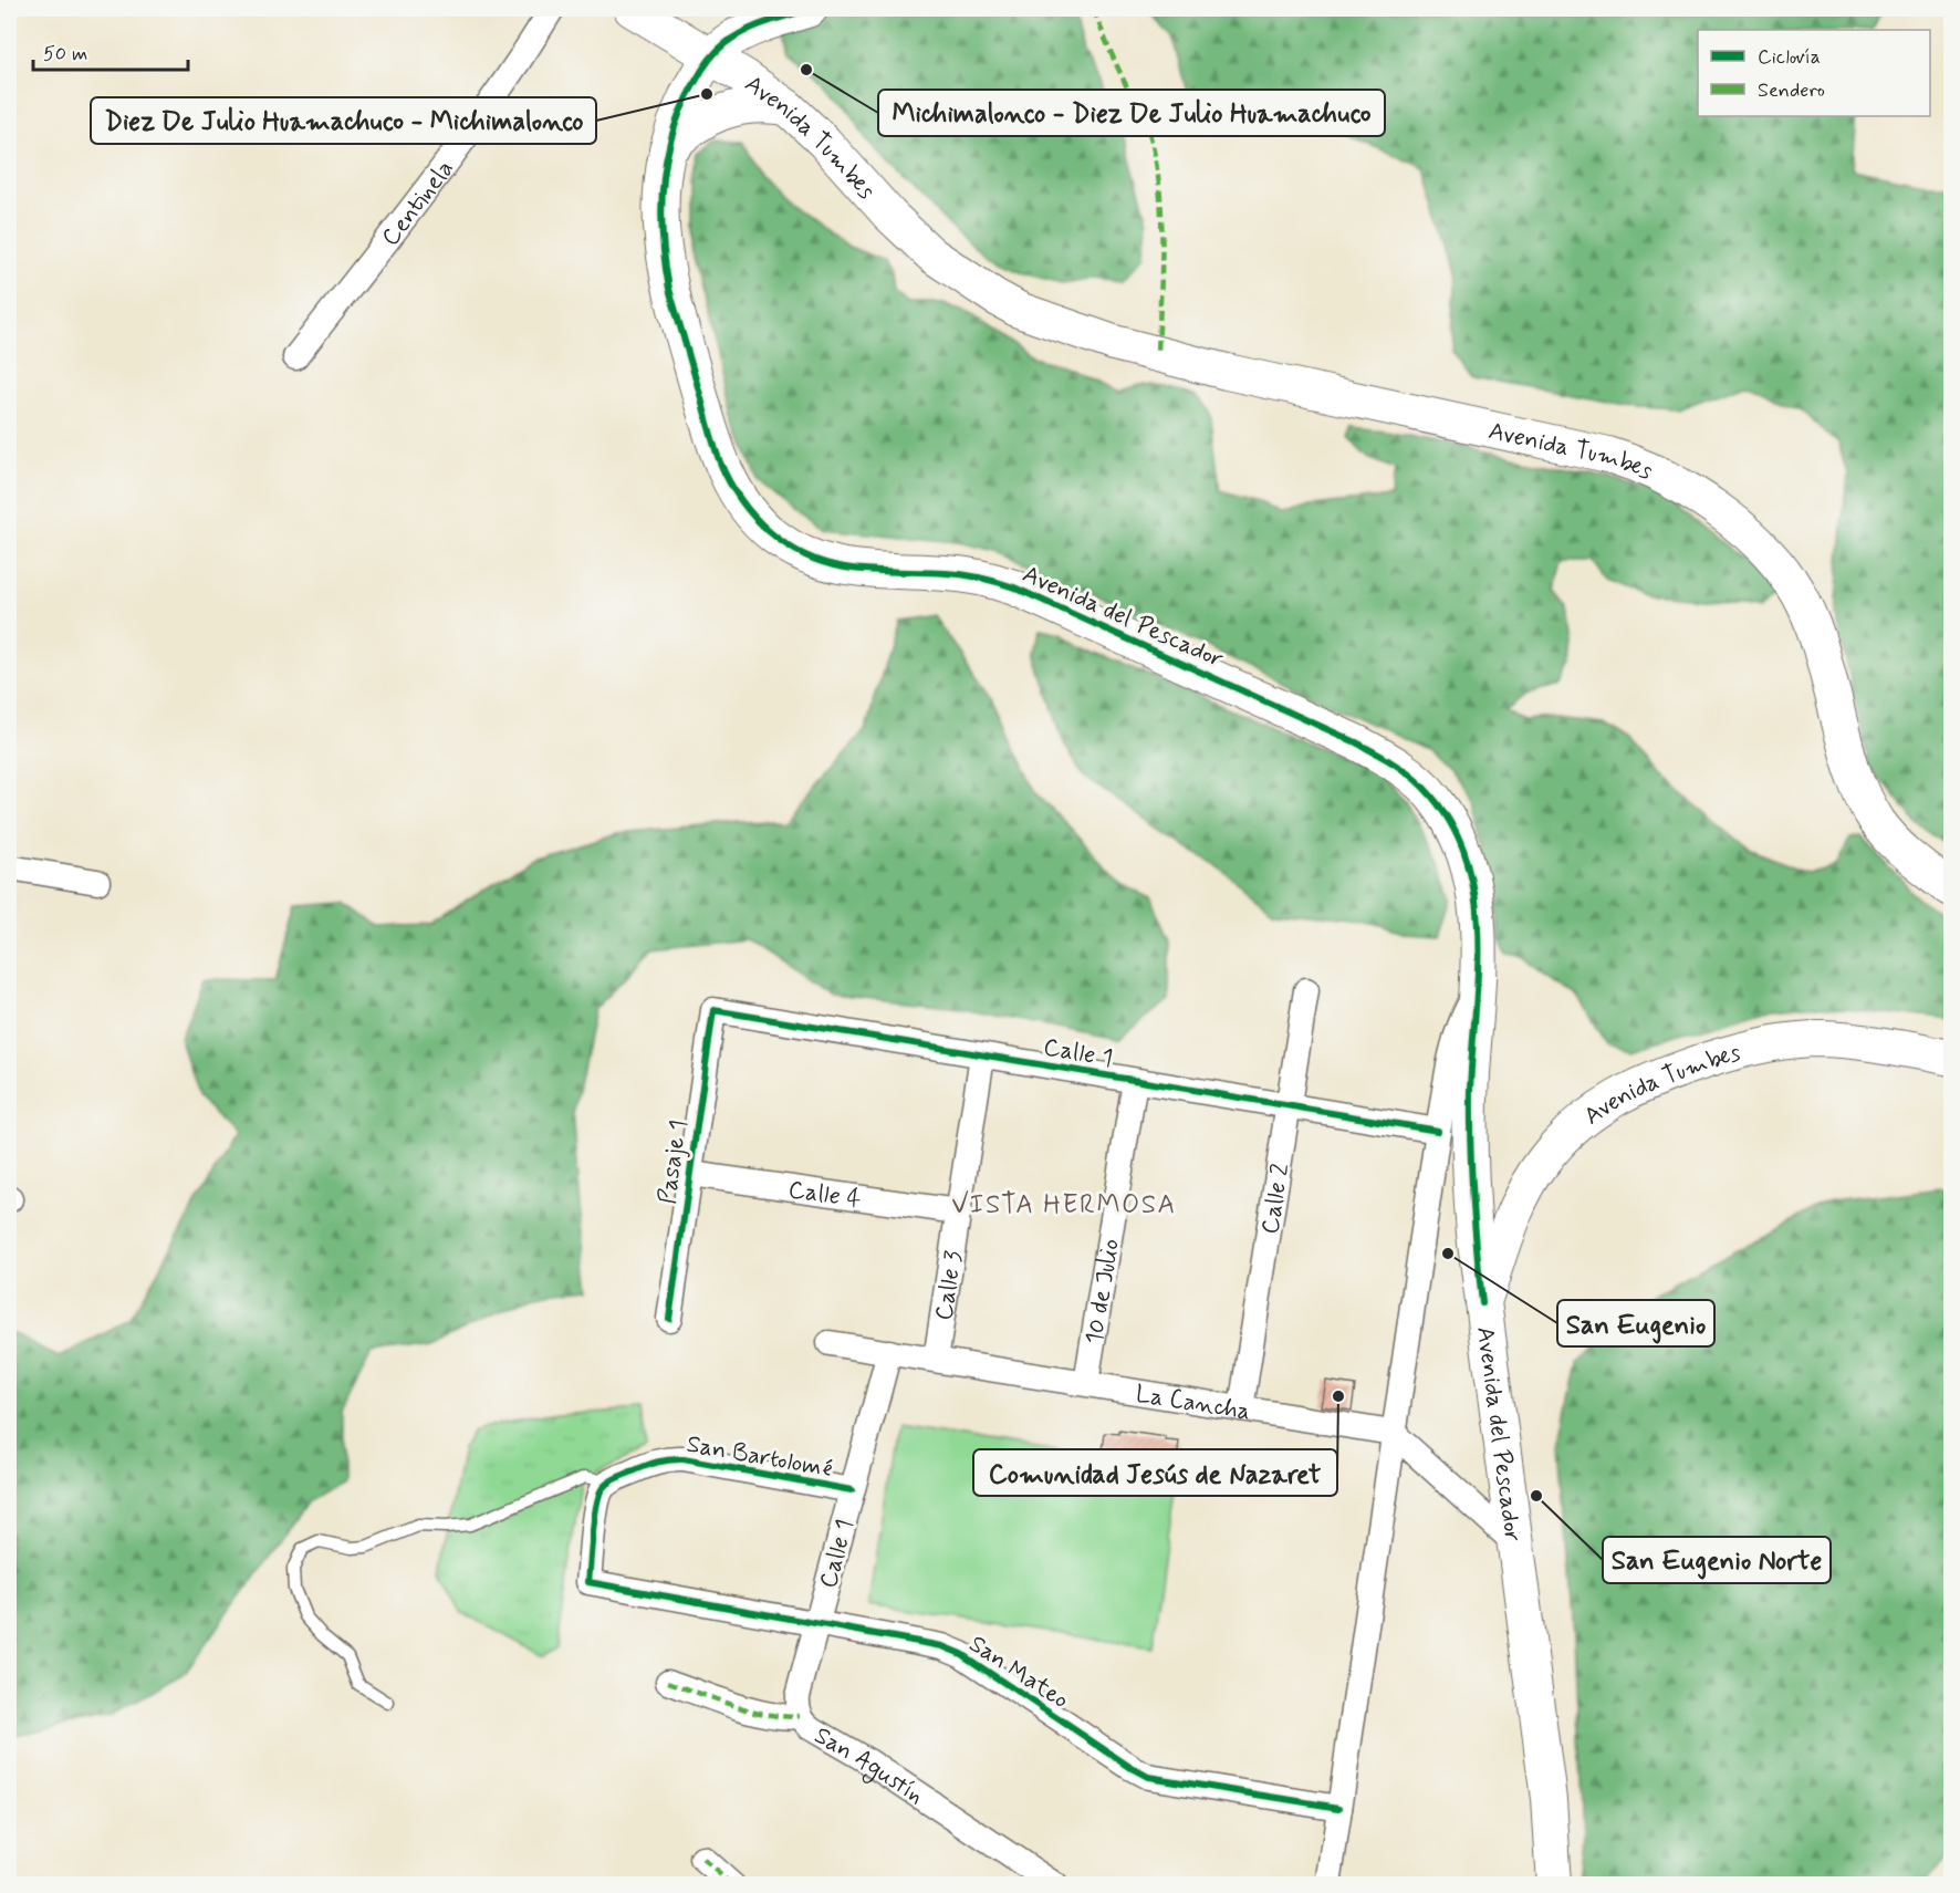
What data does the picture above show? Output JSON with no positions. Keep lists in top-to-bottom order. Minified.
{"streets":{"main road":["Avenida Tumbes","Avenida del Pescador"],"street":["Centinela","Calle 1","Pasaje 1","Calle 4","Calle 2","Calle 3","10 de Julio","La Cancha","San Bartolomé","San Mateo","San Agustín"]},"crossings":[["Avenida Tumbes","Avenida del Pescador"],["Calle 1","Pasaje 1"],["Calle 1","Calle 2"],["Calle 1","Calle 3"],["Calle 1","10 de Julio"],["Calle 1","La Cancha"],["Calle 1","San Bartolomé"],["Calle 1","San Mateo"],["Calle 1","San Agustín"],["Pasaje 1","Calle 4"],["Calle 4","Calle 3"],["Calle 2","La Cancha"],["Calle 3","La Cancha"],["10 de Julio","La Cancha"],["San Bartolomé","San Mateo"]],"districts":["VISTA HERMOSA"],"places":["Michimalonco - Diez De Julio Huamachuco","Diez De Julio Huamachuco - Michimalonco","San Eugenio","Comunidad Jesús de Nazaret","San Eugenio Norte"],"legend":["Ciclovía","Sendero"],"scale_bar":"50 m"}
